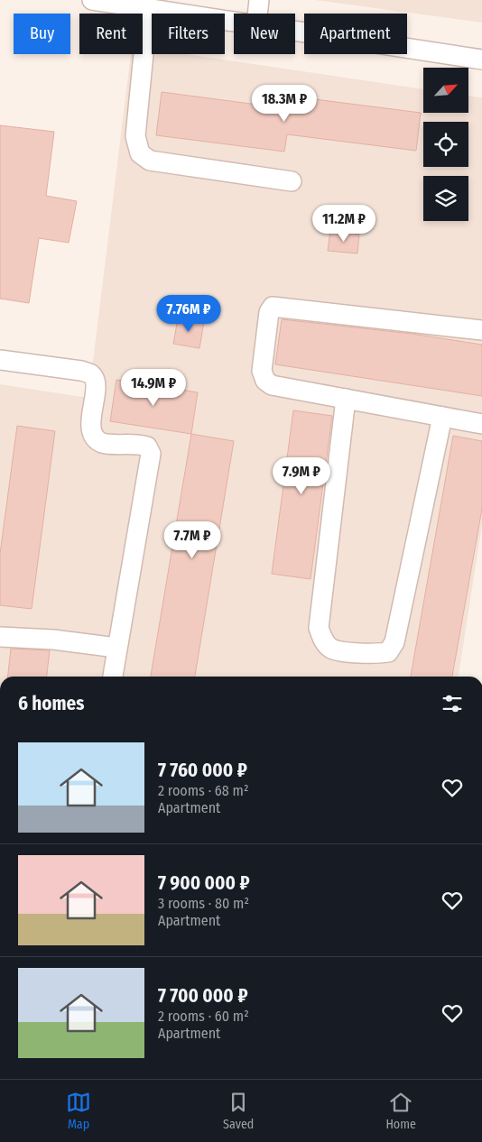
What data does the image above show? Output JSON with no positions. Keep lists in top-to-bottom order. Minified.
{"north":"top right","page":{"chip":["Buy","Rent","Filters","New","Apartment"],"price":["18.3M ₽","11.2M ₽","7.76M ₽","14.9M ₽","7.9M ₽","7.7M ₽"],"heading":"6 homes","list":[{"name":"7 760 000 ₽","note":"2 rooms · 68 m² · Apartment"},{"name":"7 900 000 ₽","note":"3 rooms · 80 m² · Apartment"},{"name":"7 700 000 ₽","note":"2 rooms · 60 m² · Apartment"}],"tabs":["Map","Saved","Home"]}}
